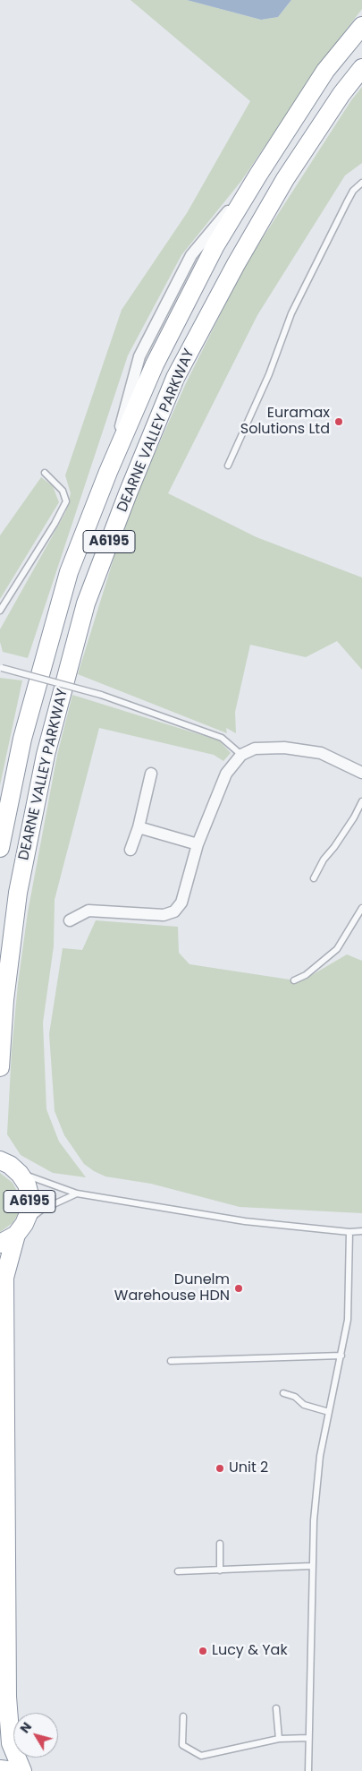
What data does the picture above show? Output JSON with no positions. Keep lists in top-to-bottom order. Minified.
{"streets":{"highway":["DEARNE VALLEY PARKWAY","A6195"]},"places":["Euramax Solutions Ltd","Dunelm Warehouse HDN","Unit 2","Lucy & Yak"],"north":"top left"}
